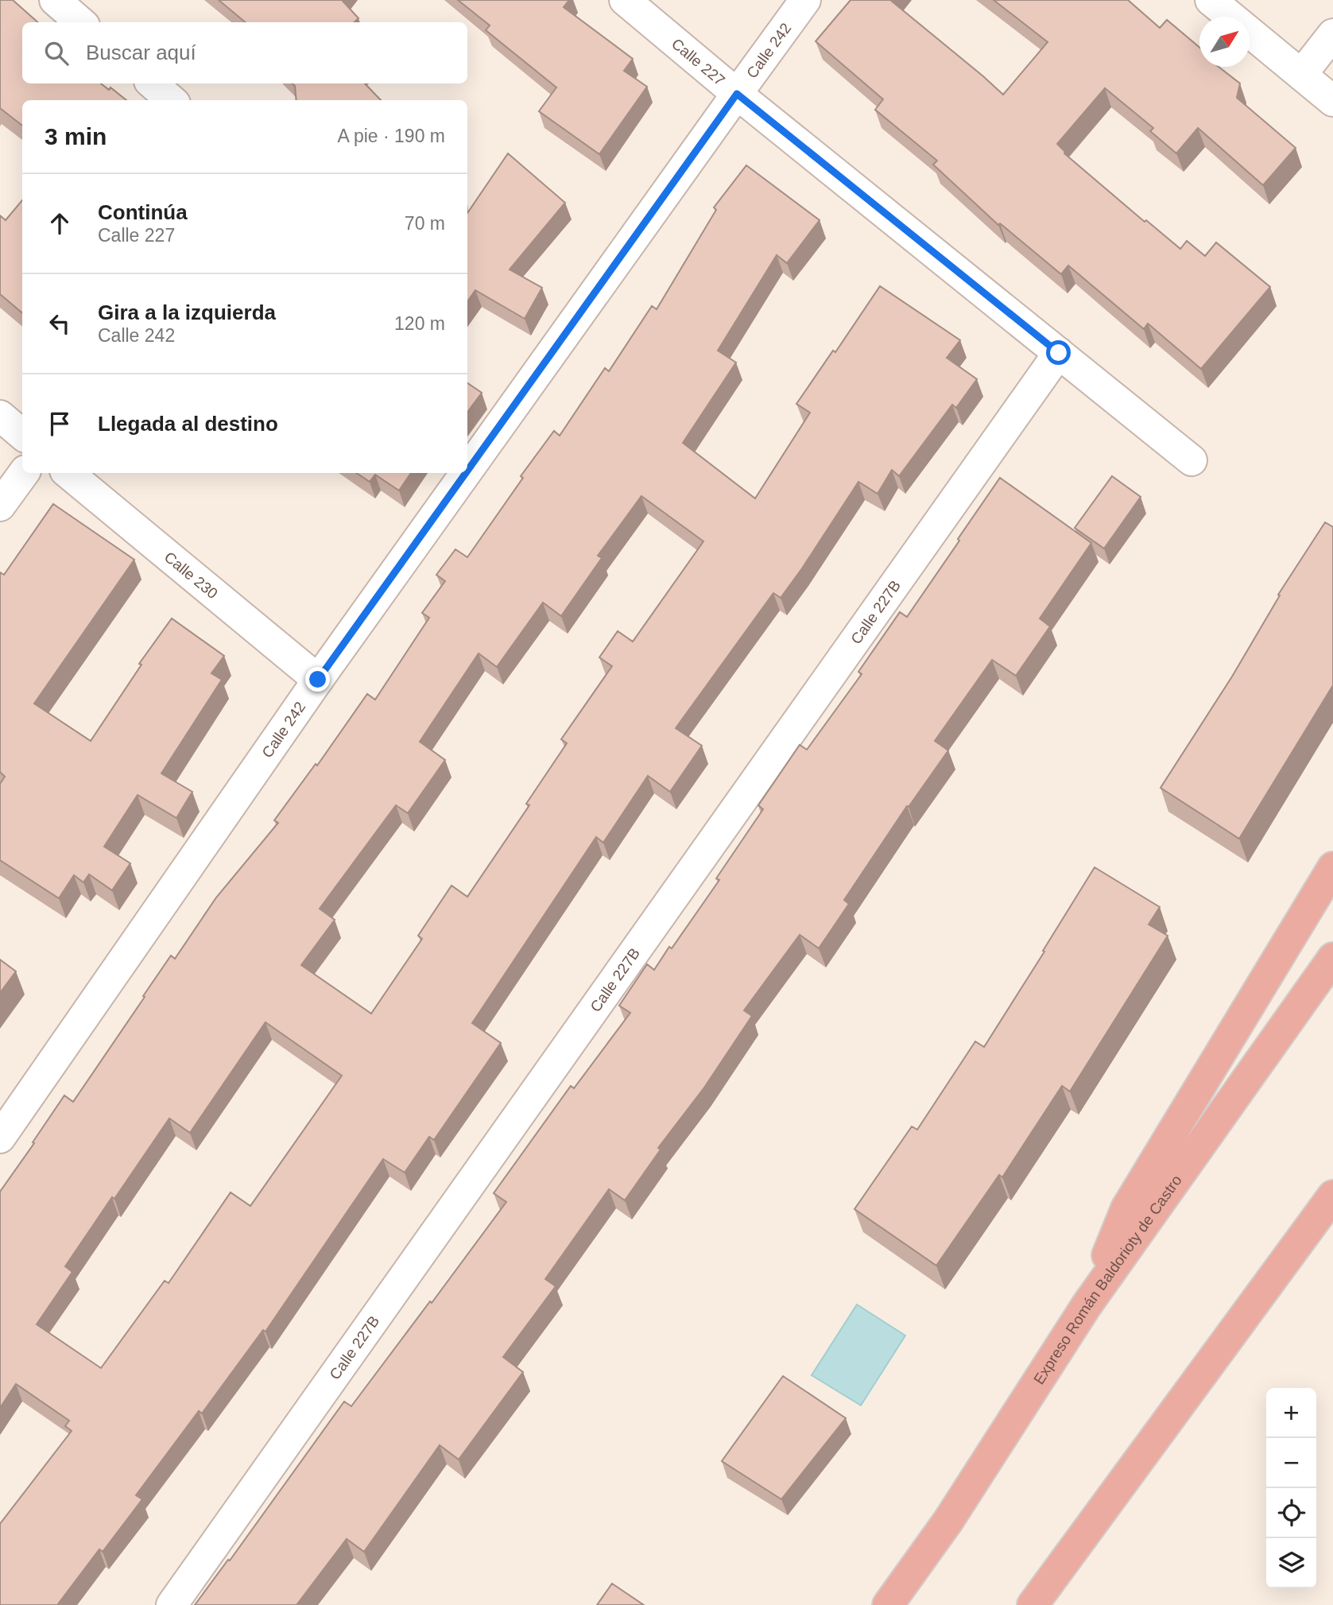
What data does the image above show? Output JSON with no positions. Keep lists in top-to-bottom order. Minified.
{"streets":{"highway":["Expreso Román Baldorioty de Castro"],"street":["Calle 242","Calle 227","Calle 230","Calle 227B"]},"crossings":[["Calle 242","Calle 227"],["Calle 242","Calle 230"],["Calle 227","Calle 227B"]],"north":"top right","page":{"search":"Buscar aquí","heading":["3 min","A pie · 190 m"],"list":[["Continúa","Calle 227","70 m"],["Gira a la izquierda","Calle 242","120 m"],"Llegada al destino"],"map_buttons":["+","−"]}}
